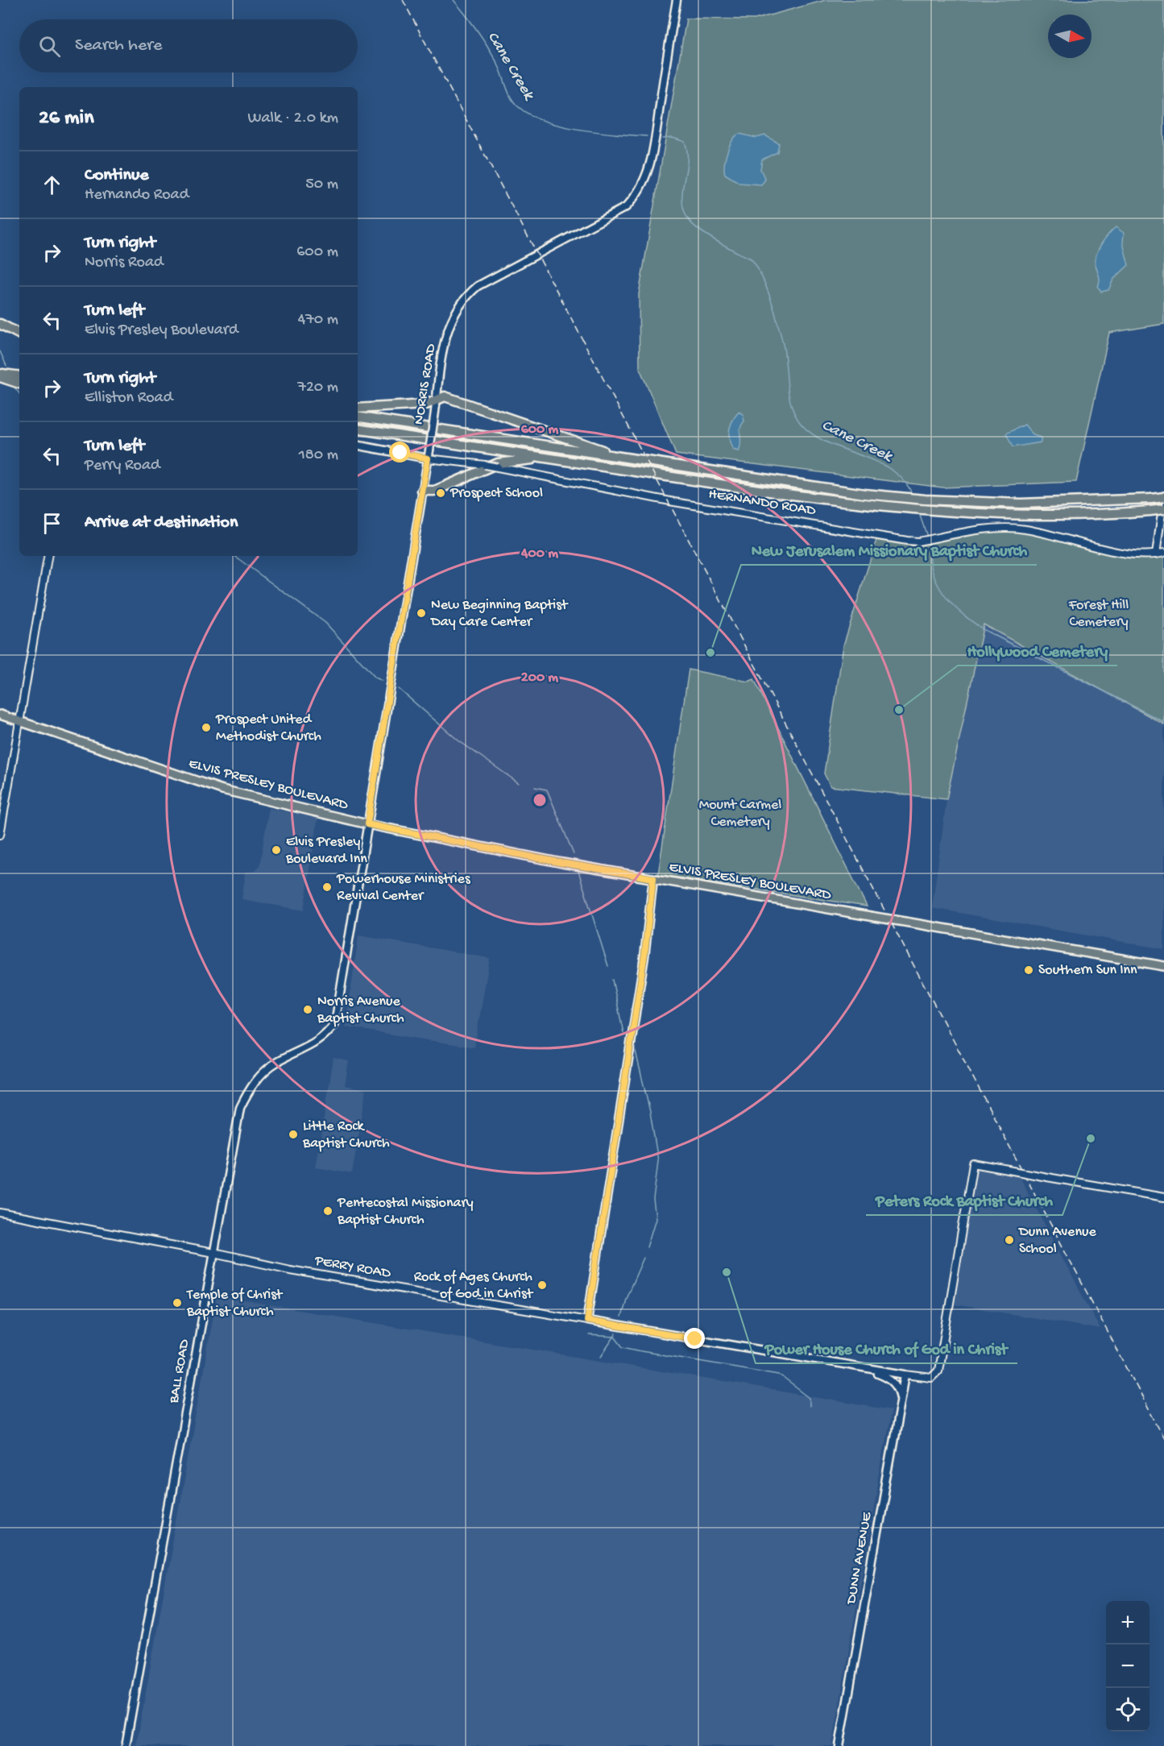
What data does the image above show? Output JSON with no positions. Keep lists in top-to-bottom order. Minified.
{"streets":{"main road":["NORRIS ROAD","HERNANDO ROAD","ELVIS PRESLEY BOULEVARD","PERRY ROAD","BALL ROAD","DUNN AVENUE"]},"crossings":[["NORRIS ROAD","HERNANDO ROAD"],["NORRIS ROAD","ELVIS PRESLEY BOULEVARD"],["NORRIS ROAD","BALL ROAD"],["PERRY ROAD","BALL ROAD"],["PERRY ROAD","DUNN AVENUE"]],"water":["Cane Creek"],"parks":["Forest Hill Cemetery","Mount Carmel Cemetery"],"places":["Prospect School","New Beginning Baptist Day Care Center","New Jerusalem Missionary Baptist Church","Hollywood Cemetery","Prospect United Methodist Church","Elvis Presley Boulevard Inn","Powerhouse Ministries Revival Center","Southern Sun Inn","Norris Avenue Baptist Church","Little Rock Baptist Church","Peters Rock Baptist Church","Pentecostal Missionary Baptist Church","Dunn Avenue School","Power House Church of God in Christ","Rock of Ages Church of God in Christ","Temple of Christ Baptist Church"],"north":"right","page":{"search":"Search here","heading":["26 min","Walk · 2.0 km"],"list":[["Continue","Hernando Road","50 m"],["Turn right","Norris Road","600 m"],["Turn left","Elvis Presley Boulevard","470 m"],["Turn right","Elliston Road","720 m"],["Turn left","Perry Road","180 m"],"Arrive at destination"],"map_buttons":["+","−"]},"rings":["600 m","400 m","200 m"]}
